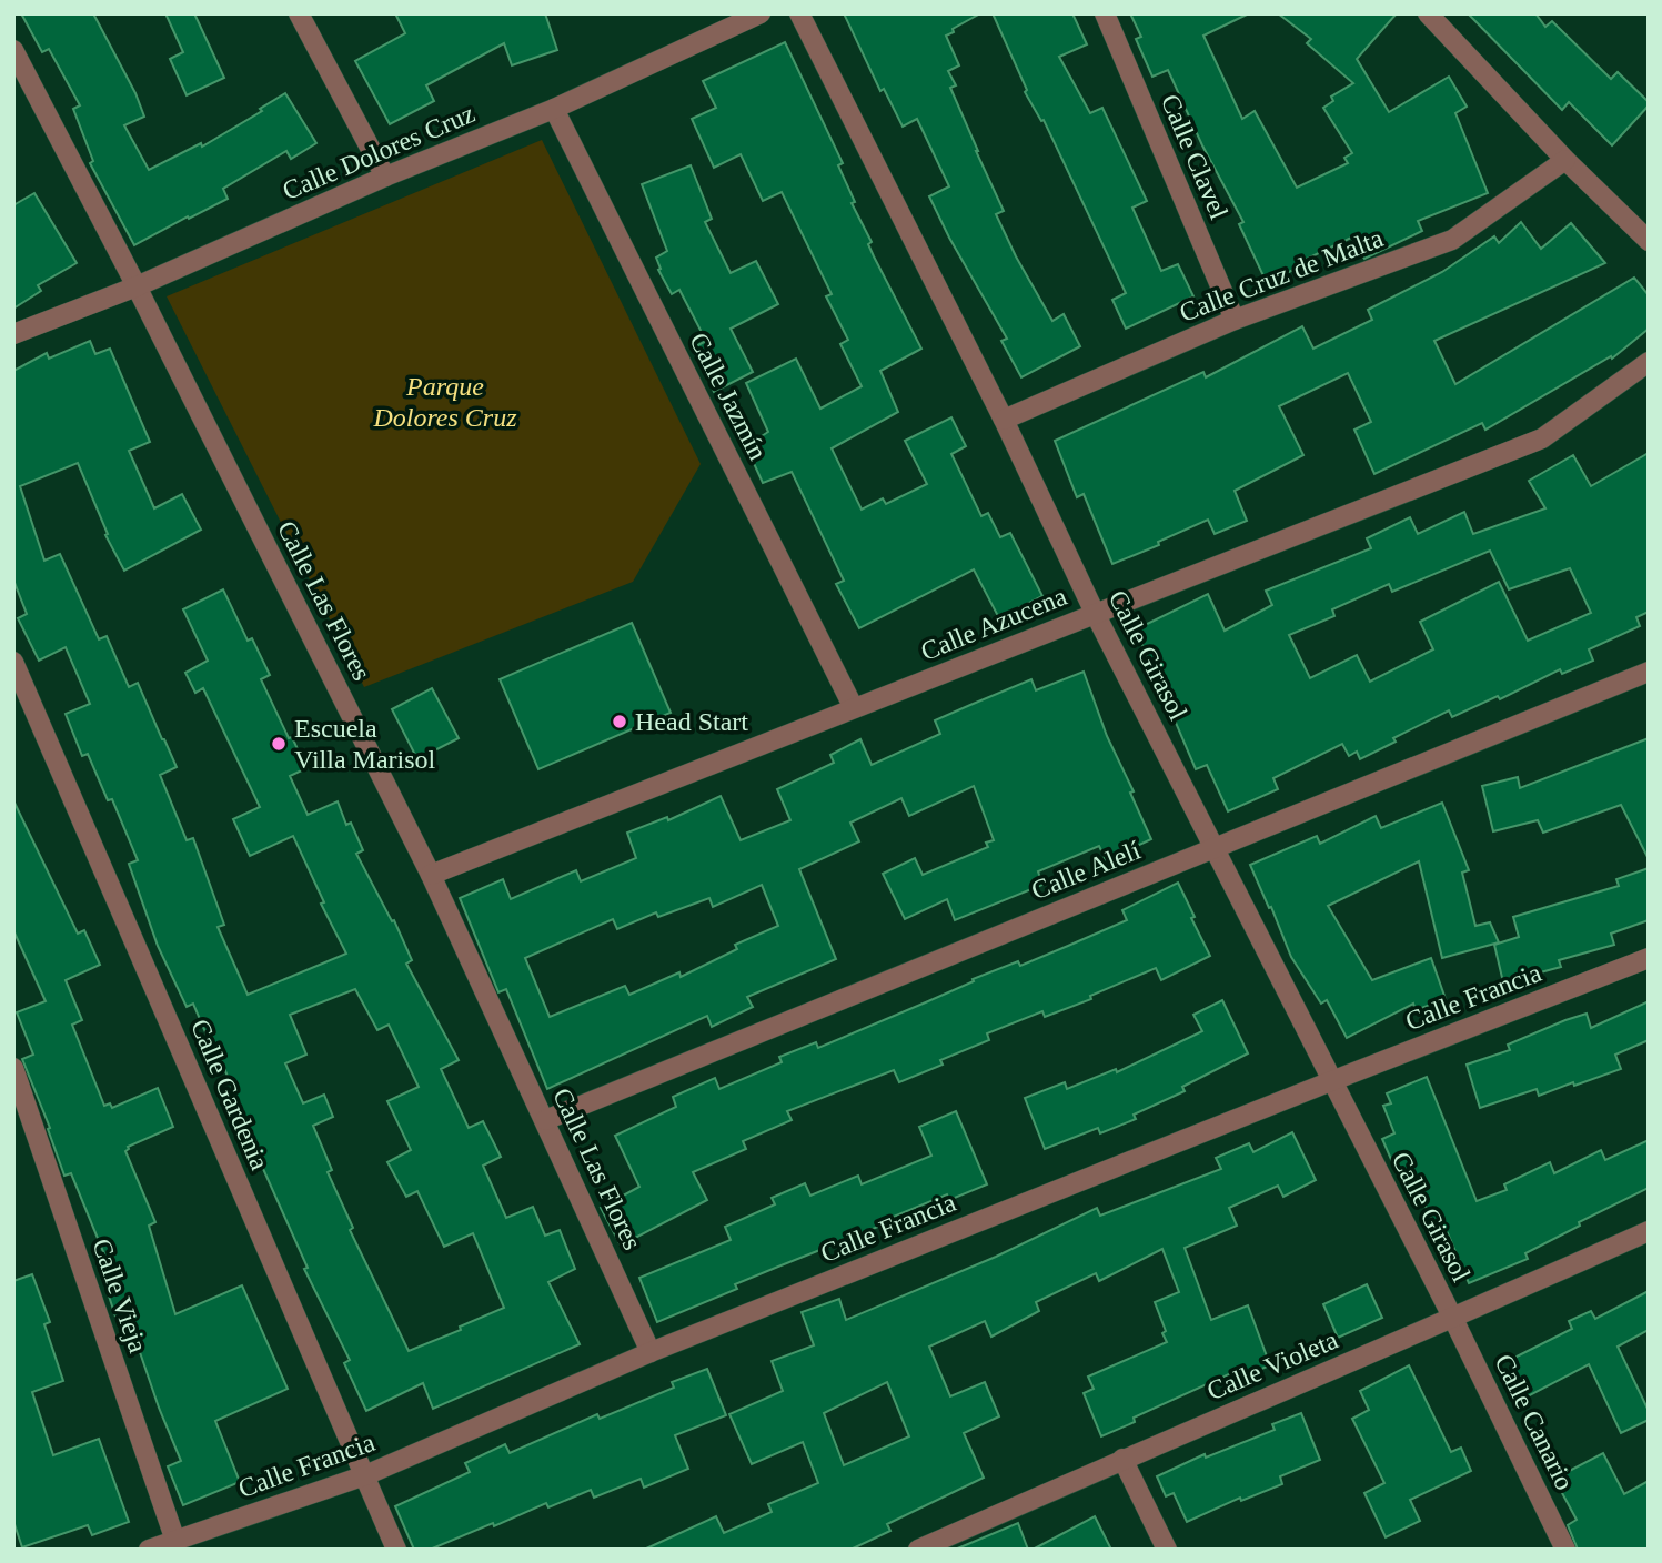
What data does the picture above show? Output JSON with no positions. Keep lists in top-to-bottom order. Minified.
{"streets":{"street":["Calle Dolores Cruz","Calle Clavel","Calle Cruz de Malta","Calle Jazmín","Calle Las Flores","Calle Azucena","Calle Girasol","Calle Alelí","Calle Francia","Calle Gardenia","Calle Vieja","Calle Violeta","Calle Canario"]},"crossings":[["Calle Dolores Cruz","Calle Jazmín"],["Calle Dolores Cruz","Calle Las Flores"],["Calle Clavel","Calle Cruz de Malta"],["Calle Cruz de Malta","Calle Girasol"],["Calle Jazmín","Calle Azucena"],["Calle Las Flores","Calle Azucena"],["Calle Las Flores","Calle Alelí"],["Calle Las Flores","Calle Francia"],["Calle Azucena","Calle Girasol"],["Calle Girasol","Calle Alelí"],["Calle Girasol","Calle Francia"],["Calle Girasol","Calle Violeta"],["Calle Girasol","Calle Canario"],["Calle Francia","Calle Gardenia"],["Calle Francia","Calle Vieja"],["Calle Violeta","Calle Canario"]],"parks":["Parque Dolores Cruz"],"places":["Head Start","Escuela Villa Marisol"]}
